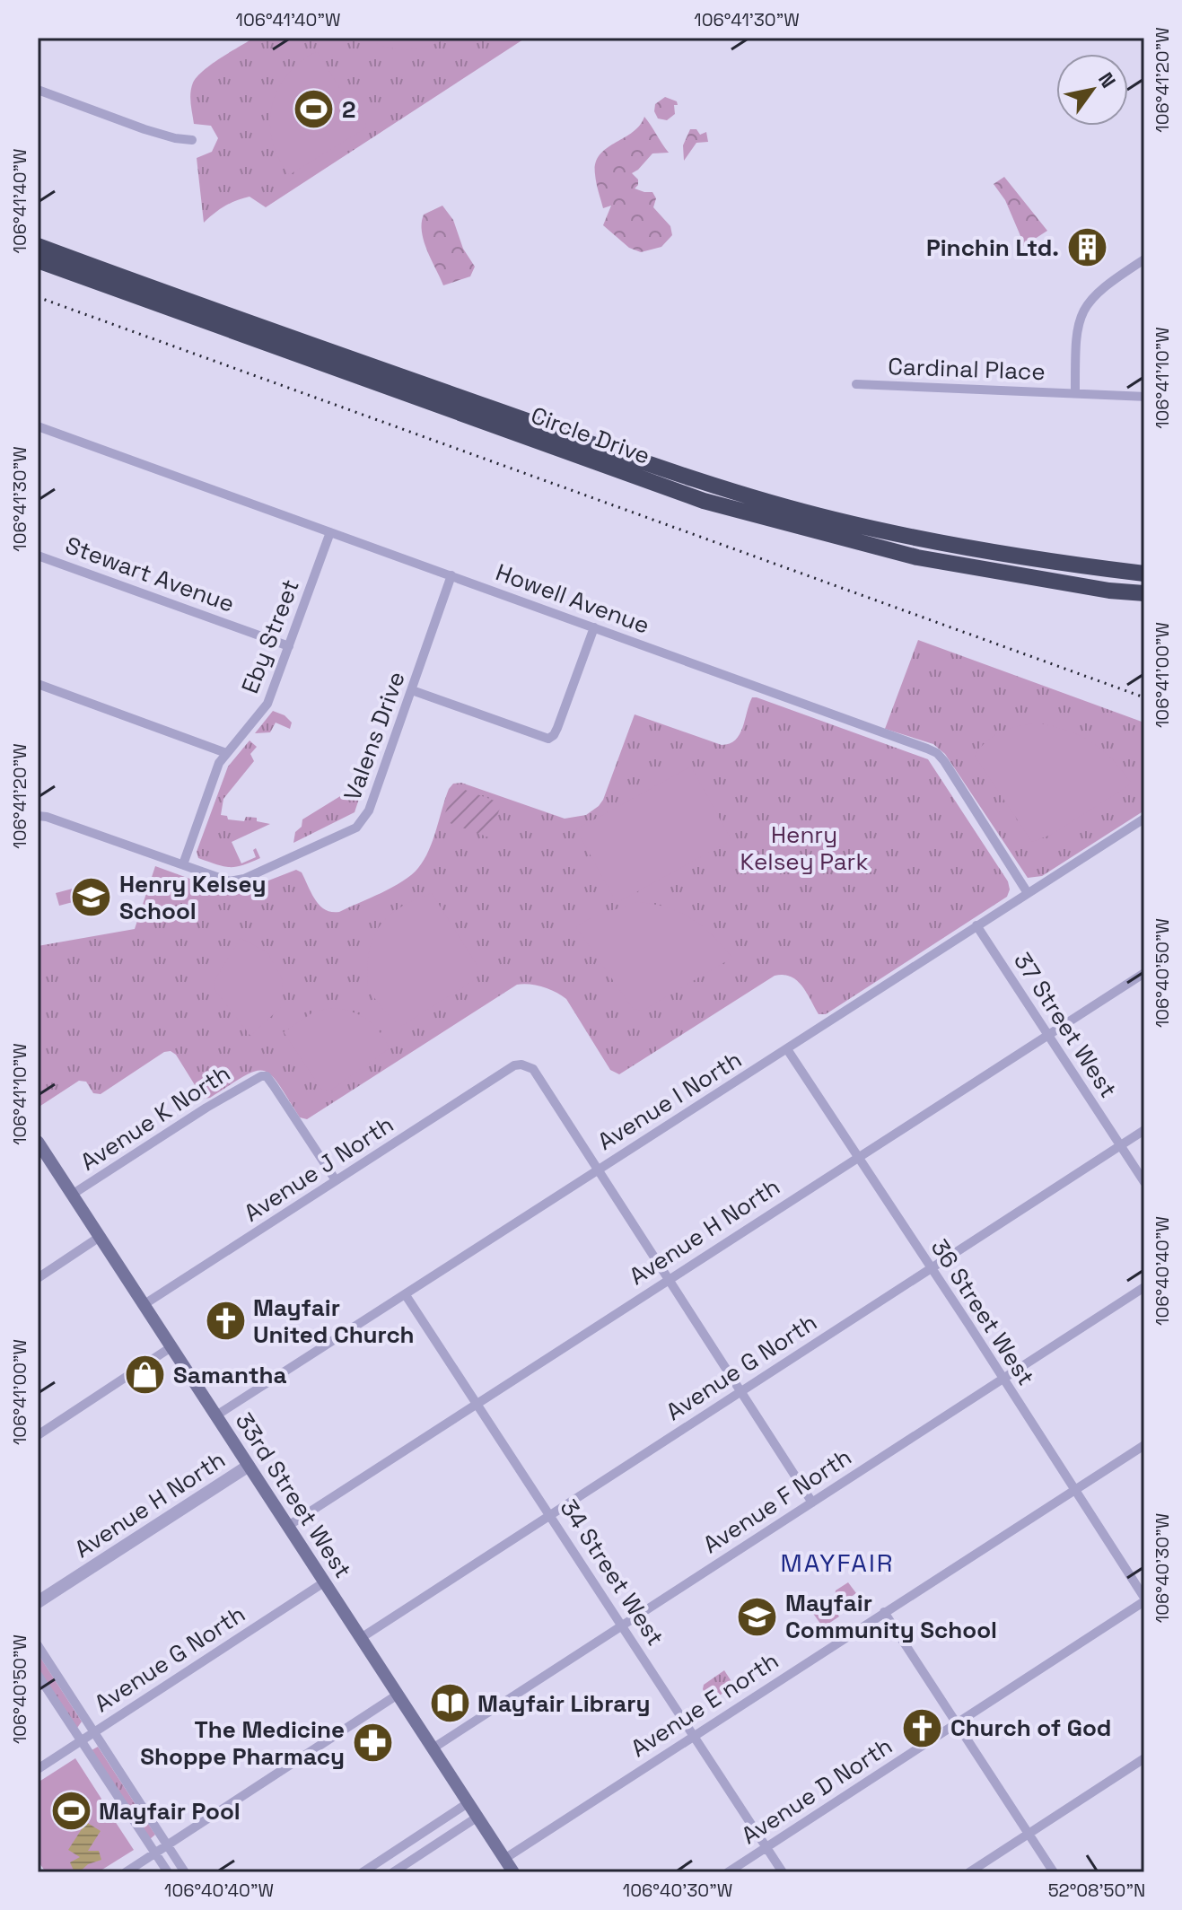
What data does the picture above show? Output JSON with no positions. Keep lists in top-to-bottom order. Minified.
{"streets":{"highway":["Circle Drive"],"main road":["33rd Street West"],"street":["Cardinal Place","Stewart Avenue","Howell Avenue","Eby Street","Valens Drive","37 Street West","Avenue I North","Avenue K North","Avenue J North","Avenue H North","36 Street West","Avenue G North","Avenue F North","34 Street West","Avenue E north","Avenue D North"]},"crossings":[["Stewart Avenue","Eby Street"],["Howell Avenue","Eby Street"],["Howell Avenue","Valens Drive"],["Howell Avenue","Avenue I North"],["Eby Street","Valens Drive"],["37 Street West","Avenue I North"],["37 Street West","Avenue H North"],["37 Street West","Avenue G North"],["Avenue I North","Avenue J North"],["Avenue I North","36 Street West"],["Avenue I North","33rd Street West"],["Avenue I North","34 Street West"],["Avenue K North","Avenue J North"],["Avenue K North","33rd Street West"],["Avenue J North","33rd Street West"],["Avenue H North","36 Street West"],["Avenue H North","33rd Street West"],["Avenue H North","34 Street West"],["36 Street West","Avenue G North"],["36 Street West","Avenue F North"],["36 Street West","Avenue E north"],["36 Street West","Avenue D North"],["Avenue G North","33rd Street West"],["Avenue G North","34 Street West"],["33rd Street West","Avenue F North"],["33rd Street West","Avenue E north"],["Avenue F North","34 Street West"],["34 Street West","Avenue E north"],["34 Street West","Avenue D North"]],"districts":["MAYFAIR"],"parks":["Henry Kelsey Park"],"places":{"sports":["2","Mayfair Pool"],"building":["Pinchin Ltd."],"school or university":["Henry Kelsey School","Mayfair Community School"],"church":["Mayfair United Church","Church of God"],"shop":["Samantha"],"library":["Mayfair Library"],"pharmacy":["The Medicine Shoppe Pharmacy"]},"north":"top right","coordinates":["106°41'40\"W","106°41'30\"W","106°41'20\"W","106°41'10\"W","106°41'00\"W","106°40'50\"W","106°40'40\"W","106°40'30\"W","52°08'50\"N"]}
